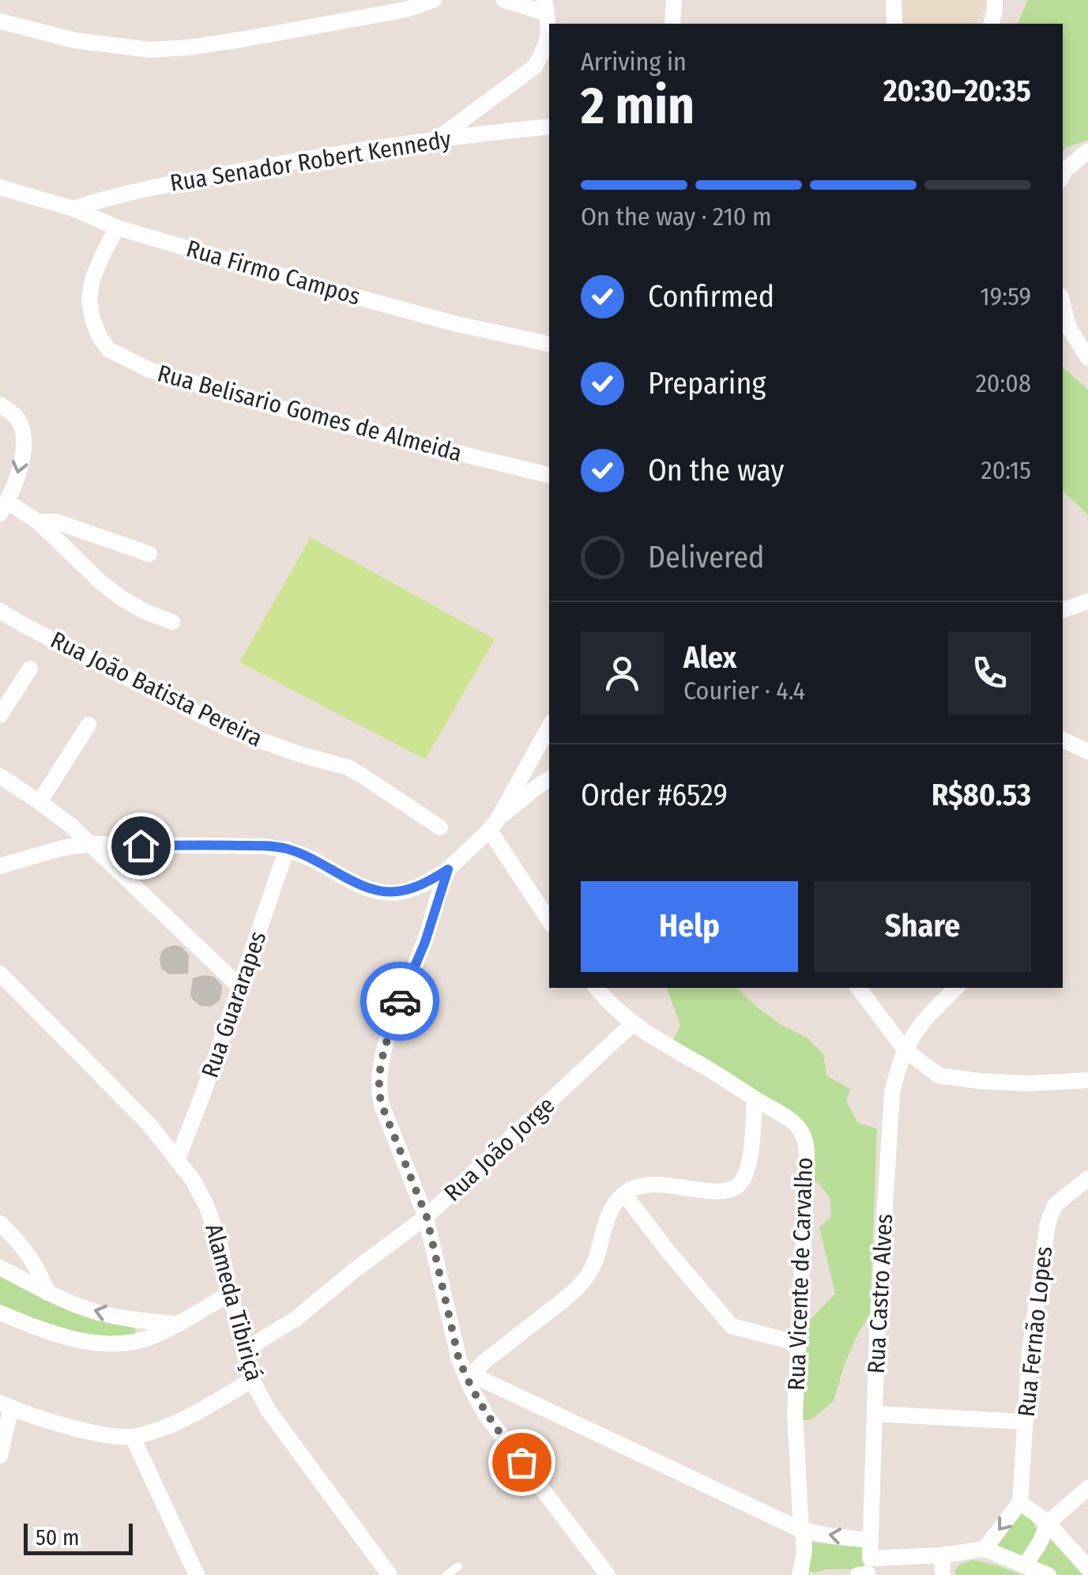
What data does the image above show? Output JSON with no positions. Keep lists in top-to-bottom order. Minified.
{"streets":{"street":["Rua Senador Robert Kennedy","Rua Firmo Campos","Rua Belisario Gomes de Almeida","Rua João Batista Pereira","Rua Guararapes","Rua João Jorge","Rua Vicente de Carvalho","Rua Castro Alves","Alameda Tibiriçá","Rua Fernão Lopes"]},"crossings":[["Rua Senador Robert Kennedy","Rua Firmo Campos"],["Rua Firmo Campos","Rua Belisario Gomes de Almeida"],["Rua Guararapes","Alameda Tibiriçá"],["Rua João Jorge","Rua Vicente de Carvalho"],["Rua João Jorge","Alameda Tibiriçá"]],"scale_bar":"50 m","page":{"heading":["2 min","Arriving in","20:30–20:35"],"panel":["Alex","Courier · 4.4","Order #6529","R$80.53"],"bar":"On the way · 210 m","list":[["Confirmed","19:59"],["Preparing","20:08"],["On the way","20:15"],"Delivered"],"buttons":["Help","Share"],"scale":"50 m"}}
